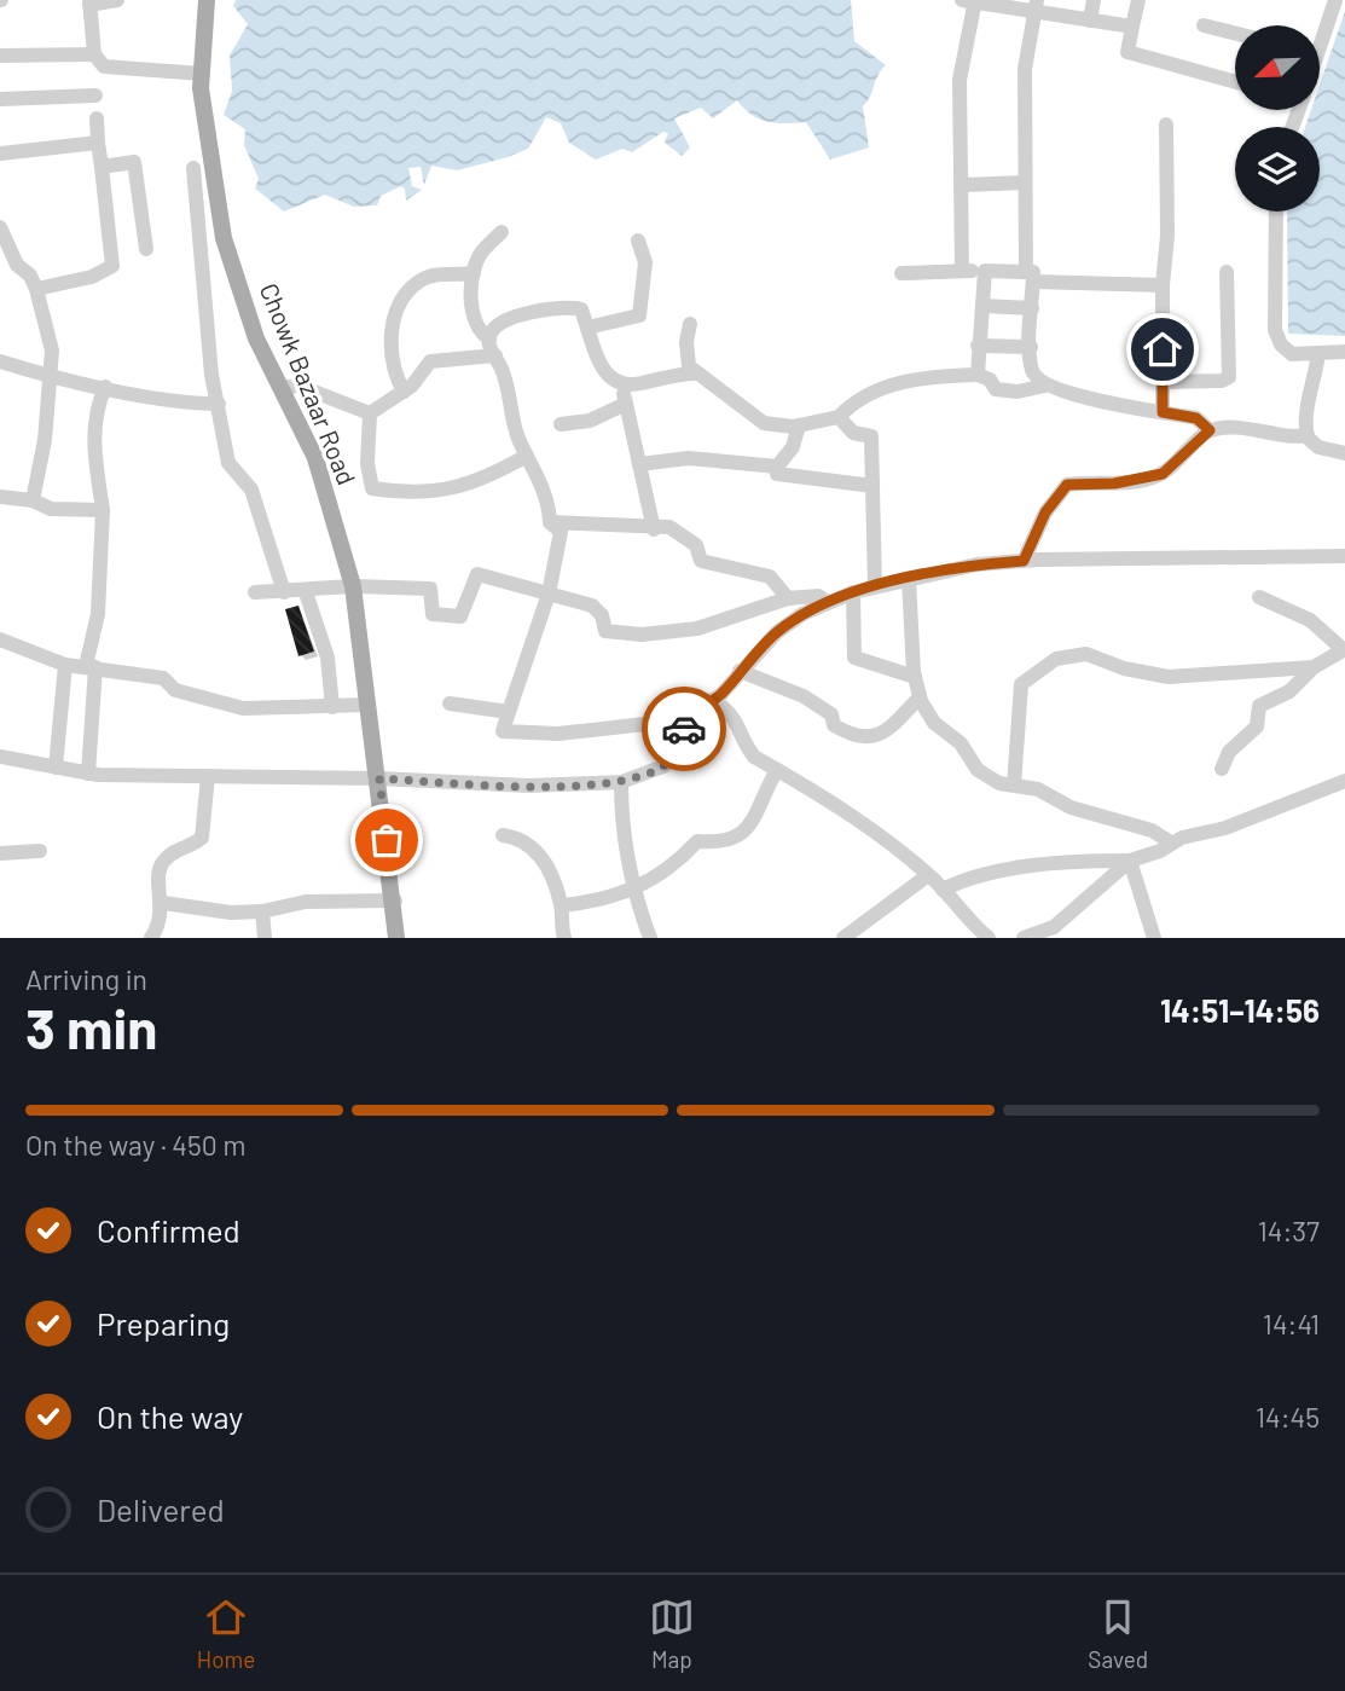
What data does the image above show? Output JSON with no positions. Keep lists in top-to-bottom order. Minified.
{"streets":{"main road":["Chowk Bazaar Road"]},"north":"bottom left","page":{"heading":["3 min","Arriving in","14:51–14:56"],"bar":"On the way · 450 m","list":[["Confirmed","14:37"],["Preparing","14:41"],["On the way","14:45"],"Delivered"],"tabs":["Home","Map","Saved"]}}
